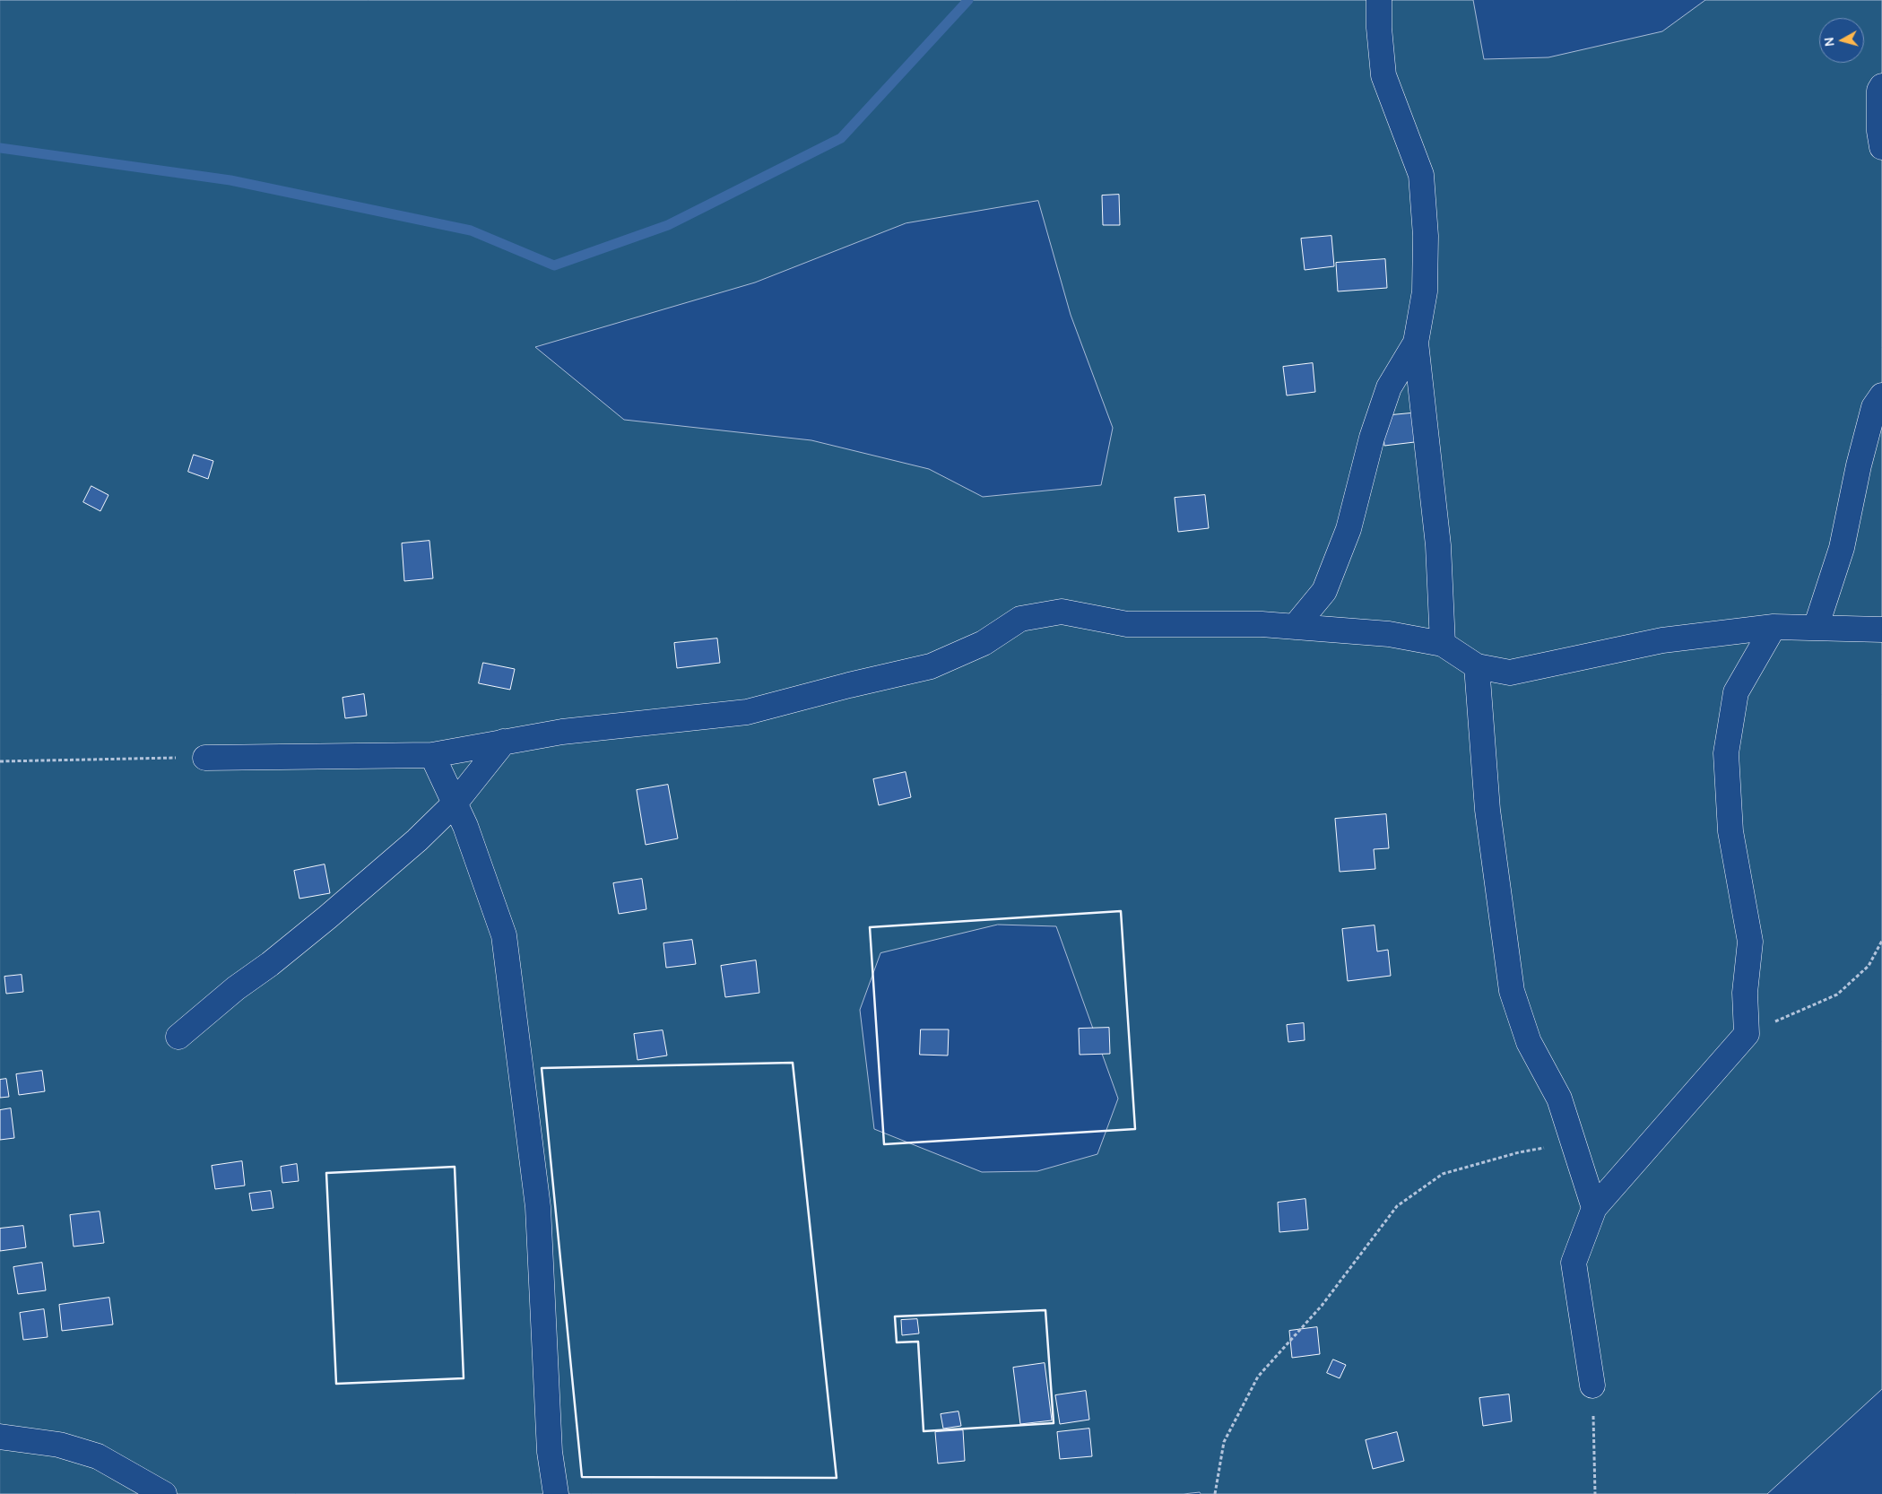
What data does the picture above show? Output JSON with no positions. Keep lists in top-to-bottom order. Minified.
{"north":"left"}
